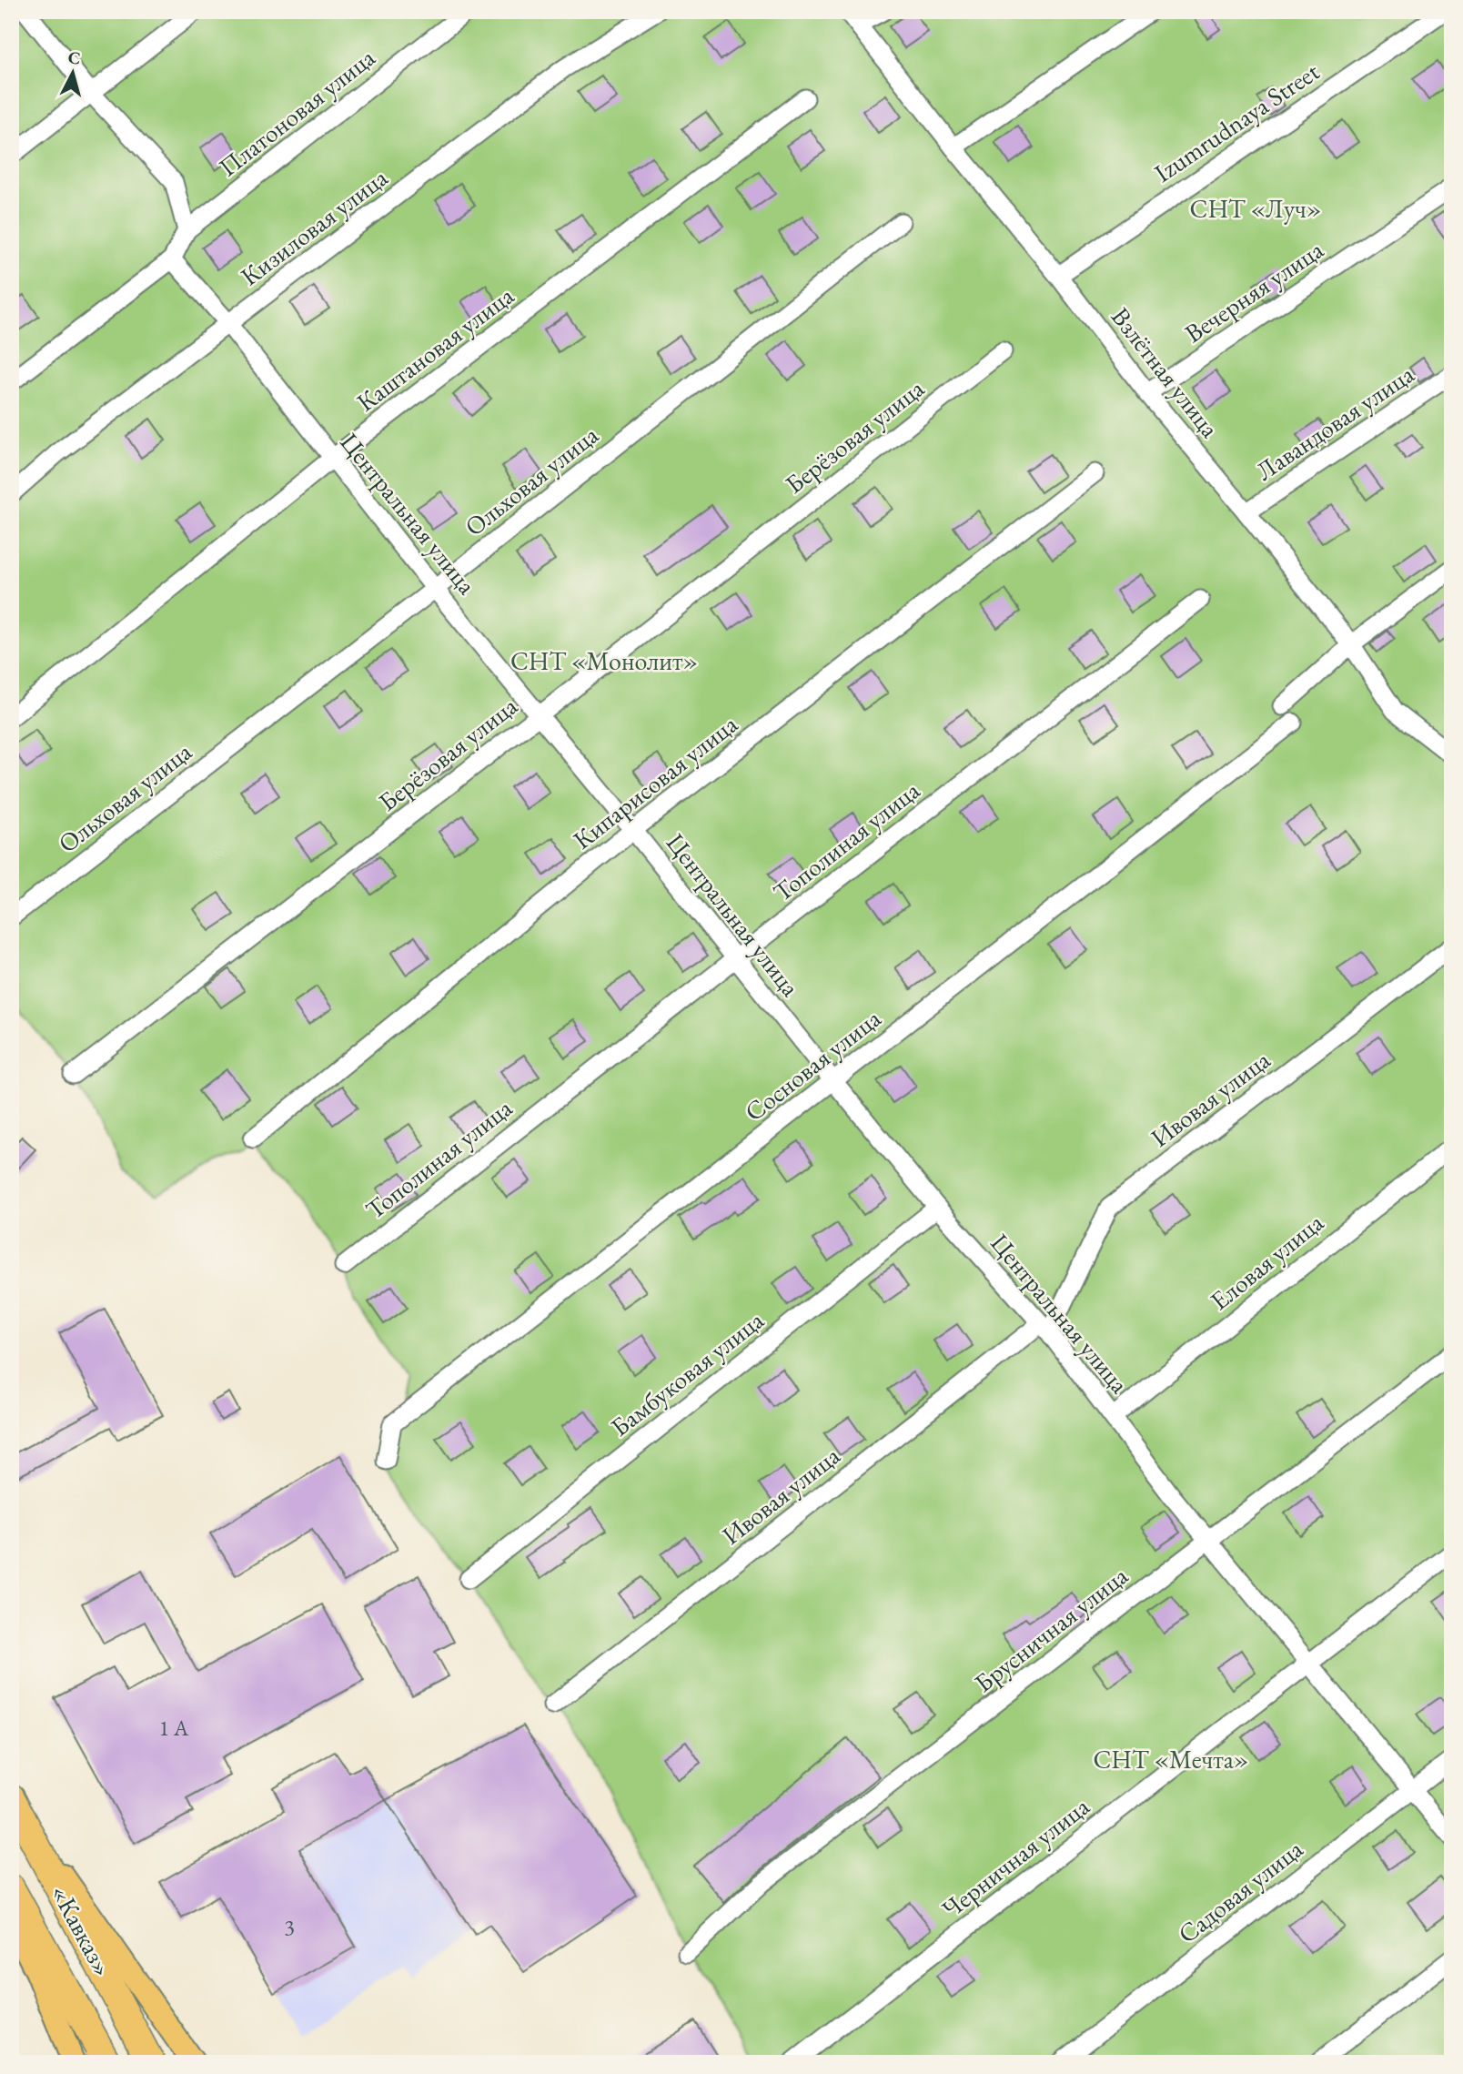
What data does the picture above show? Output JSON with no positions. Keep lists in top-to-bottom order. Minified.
{"streets":{"highway":["«Кавказ»"],"street":["Платоновая улица","Izumrudnaya Street","Кизиловая улица","Вечерняя улица","Каштановая улица","Взлётная улица","Лавандовая улица","Берёзовая улица","Ольховая улица","Центральная улица","Кипарисовая улица","Тополиная улица","Сосновая улица","Ивовая улица","Еловая улица","Бамбуковая улица","Брусничная улица","Черничная улица","Садовая улица"]},"crossings":[["Izumrudnaya Street","Взлётная улица"],["Кизиловая улица","Центральная улица"],["Вечерняя улица","Взлётная улица"],["Каштановая улица","Центральная улица"],["Взлётная улица","Лавандовая улица"],["Берёзовая улица","Центральная улица"],["Ольховая улица","Центральная улица"],["Центральная улица","Кипарисовая улица"],["Центральная улица","Тополиная улица"],["Центральная улица","Сосновая улица"],["Центральная улица","Ивовая улица"],["Центральная улица","Еловая улица"],["Центральная улица","Бамбуковая улица"],["Центральная улица","Брусничная улица"],["Центральная улица","Черничная улица"],["Центральная улица","Садовая улица"]],"parks":["СНТ «Луч»","СНТ «Монолит»","СНТ «Мечта»"],"house_numbers":["1 А","3"],"north":"top"}
